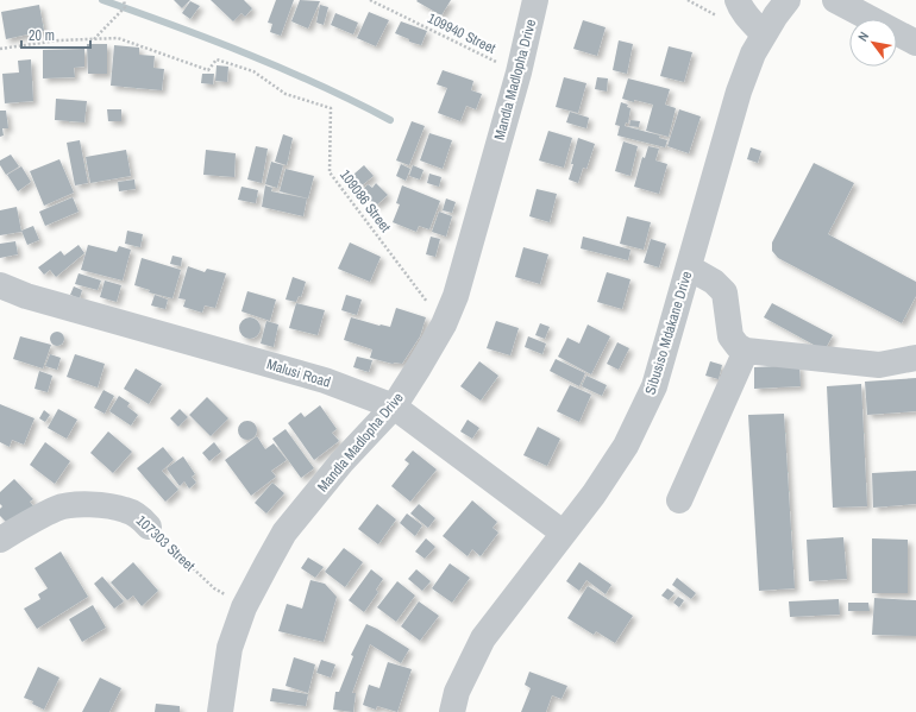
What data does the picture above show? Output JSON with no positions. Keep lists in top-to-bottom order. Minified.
{"streets":{"street":["Mandla Madlopha Drive","Sibusiso Mdakane Drive","Malusi Road","107303 Street"],"path":["109940 Street","109086 Street"]},"crossings":[["109940 Street","Mandla Madlopha Drive"],["Mandla Madlopha Drive","109086 Street"],["Mandla Madlopha Drive","Malusi Road"],["Mandla Madlopha Drive","107303 Street"],["Sibusiso Mdakane Drive","Malusi Road"]],"scale_bar":"20 m","north":"top left"}
